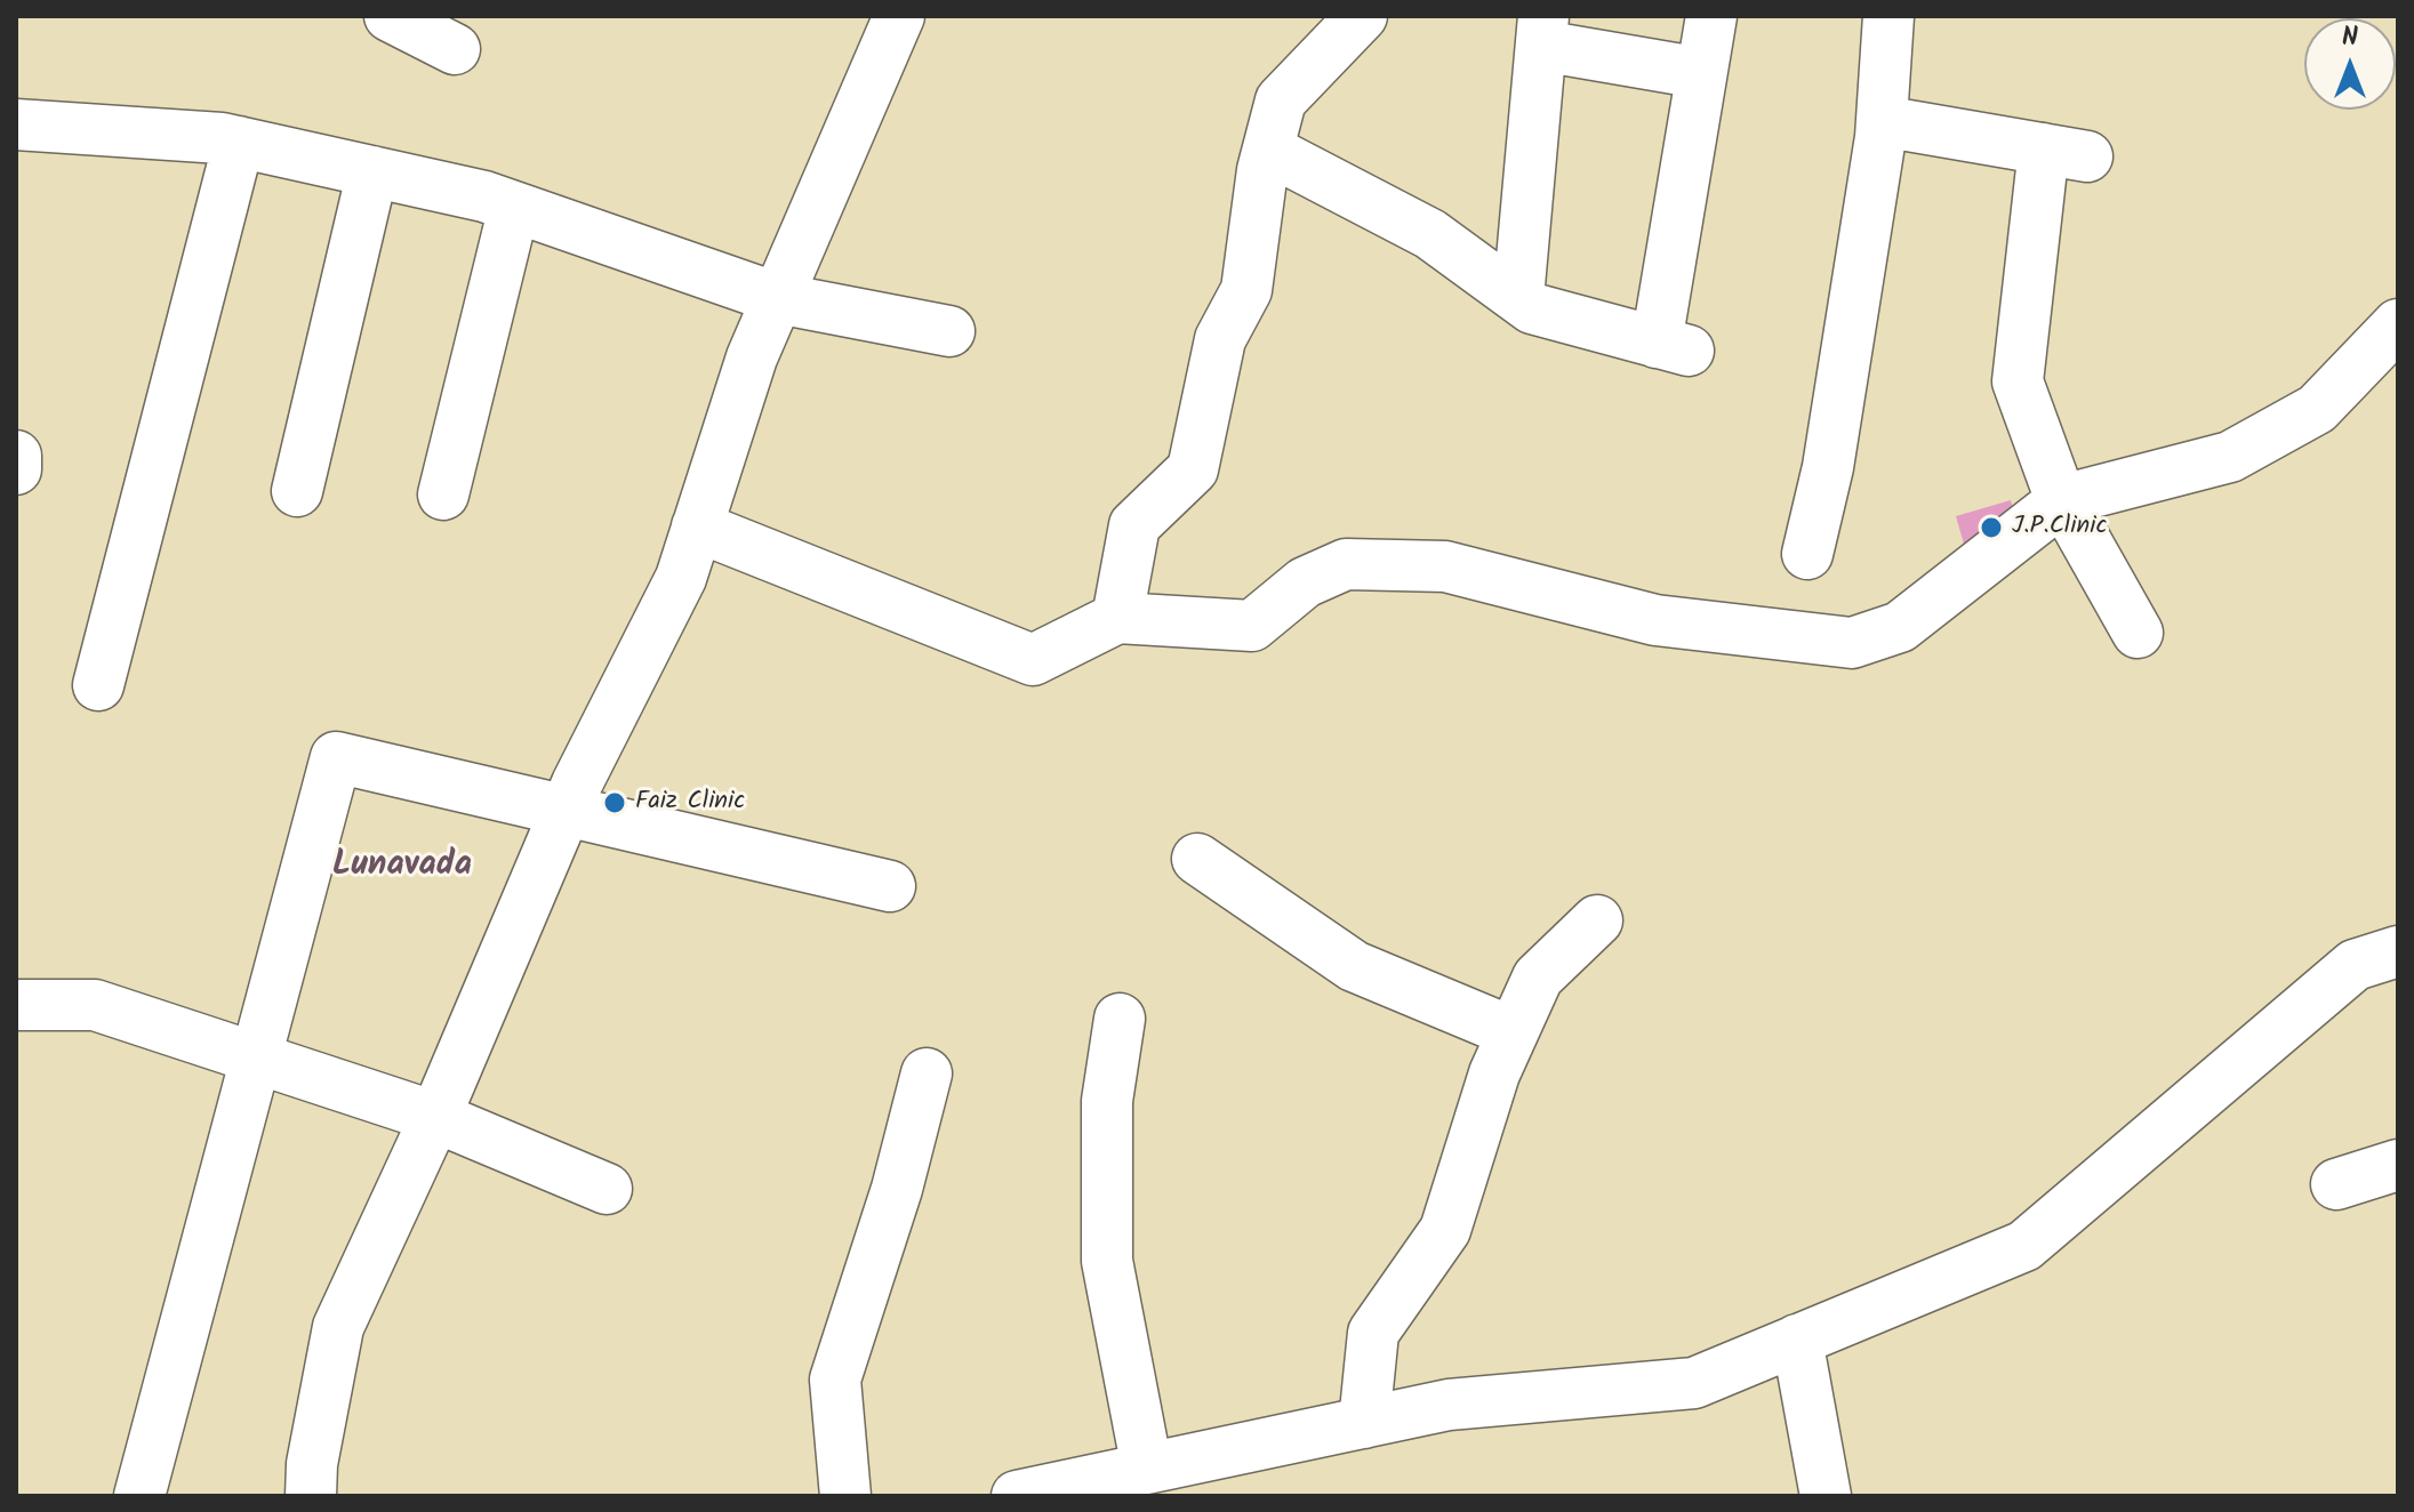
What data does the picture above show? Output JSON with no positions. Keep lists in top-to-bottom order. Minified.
{"districts":["Lunavada"],"places":["J.P.Clinic","Faiz Clinic"],"north":"top"}
